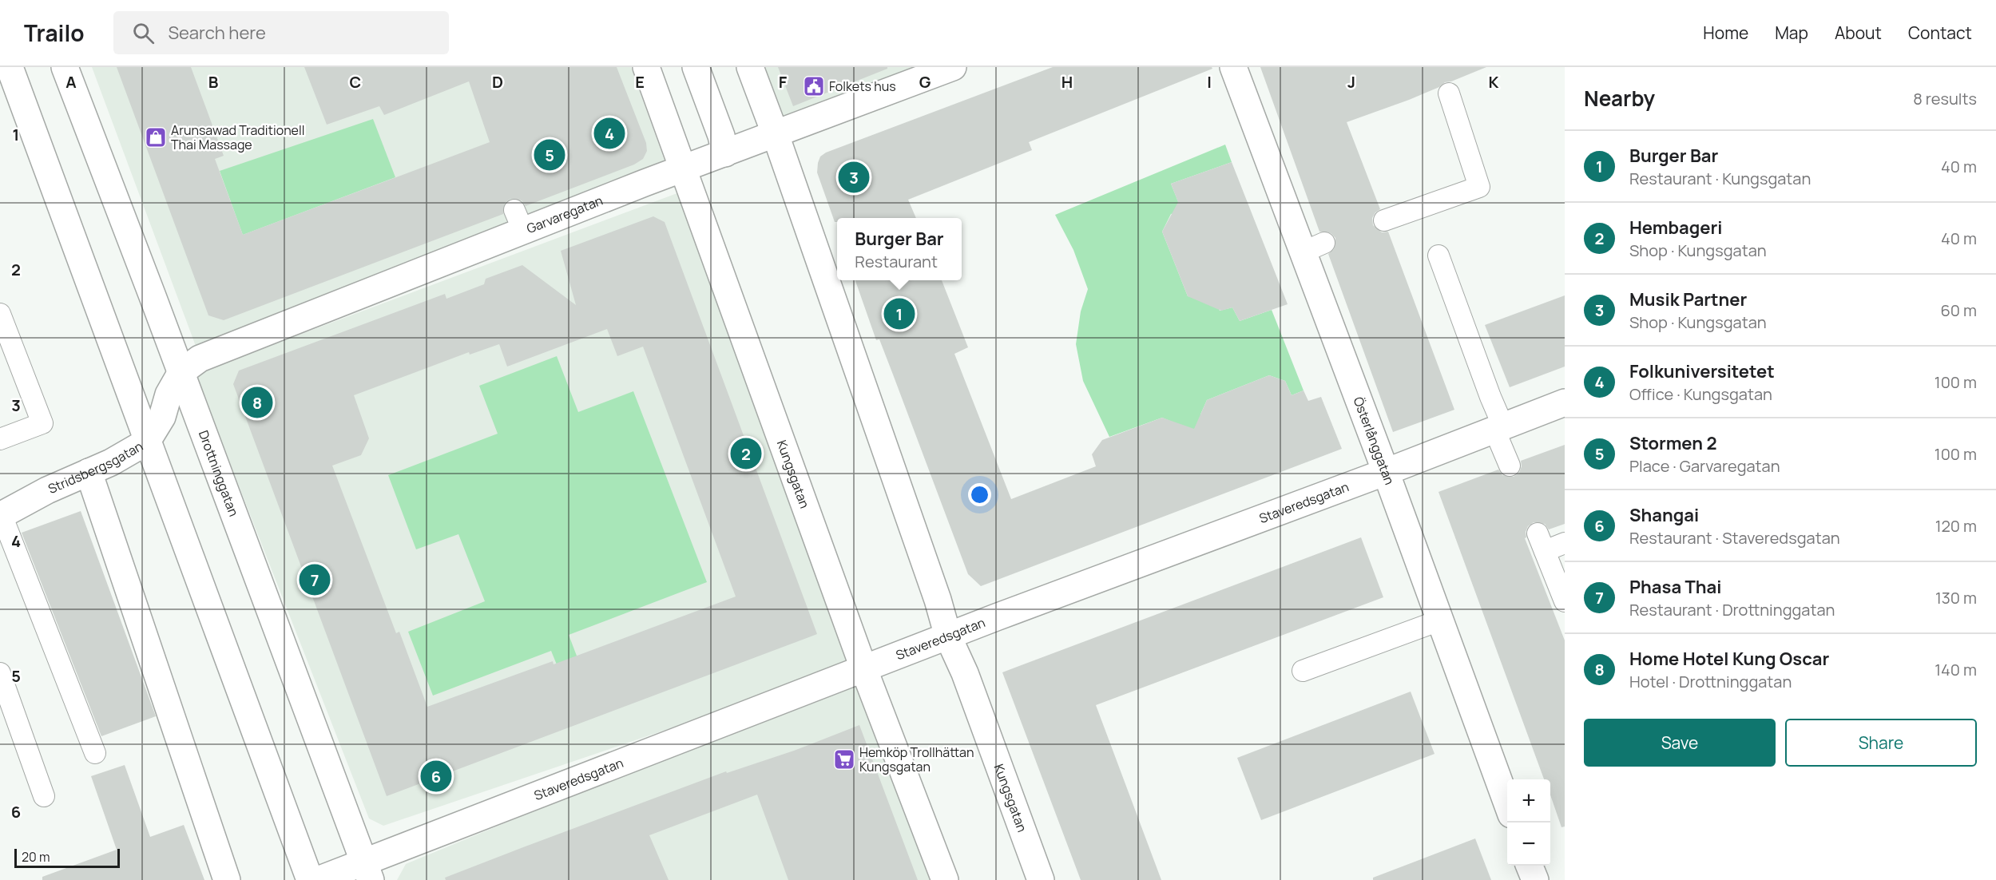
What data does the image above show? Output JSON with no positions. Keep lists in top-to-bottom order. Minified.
{"streets":{"street":["Garvaregatan","Österlånggatan","Stridsbergsgatan","Drottninggatan","Kungsgatan","Staveredsgatan"]},"crossings":[["Garvaregatan","Stridsbergsgatan"],["Garvaregatan","Drottninggatan"],["Garvaregatan","Kungsgatan"],["Österlånggatan","Staveredsgatan"],["Stridsbergsgatan","Drottninggatan"],["Drottninggatan","Staveredsgatan"],["Kungsgatan","Staveredsgatan"]],"places":{"public building":["Folkets hus"],"shop":["Arunsawad Traditionell Thai Massage"],"supermarket":["Hemköp Trollhättan Kungsgatan"]},"scale_bar":"20 m","page":{"header":"Trailo","search":"Search here","nav":["Home","Map","About","Contact"],"heading":["Nearby","8 results"],"pins":["4","5","3","1","8","2","7","6"],"list":[{"mark":"1","name":"Burger Bar","note":"Restaurant · Kungsgatan","value":"40 m"},{"mark":"2","name":"Hembageri","note":"Shop · Kungsgatan","value":"40 m"},{"mark":"3","name":"Musik Partner","note":"Shop · Kungsgatan","value":"60 m"},{"mark":"4","name":"Folkuniversitetet","note":"Office · Kungsgatan","value":"100 m"},{"mark":"5","name":"Stormen 2","note":"Place · Garvaregatan","value":"100 m"},{"mark":"6","name":"Shangai","note":"Restaurant · Staveredsgatan","value":"120 m"},{"mark":"7","name":"Phasa Thai","note":"Restaurant · Drottninggatan","value":"130 m"},{"mark":"8","name":"Home Hotel Kung Oscar","note":"Hotel · Drottninggatan","value":"140 m"}],"popup":["Burger Bar","Restaurant"],"buttons":["Save","Share"],"map_buttons":["+","−"],"scale":"20 m"},"grid":{"columns":["A","B","C","D","E","F","G","H","I","J","K"],"rows":["1","2","3","4","5","6"]}}
